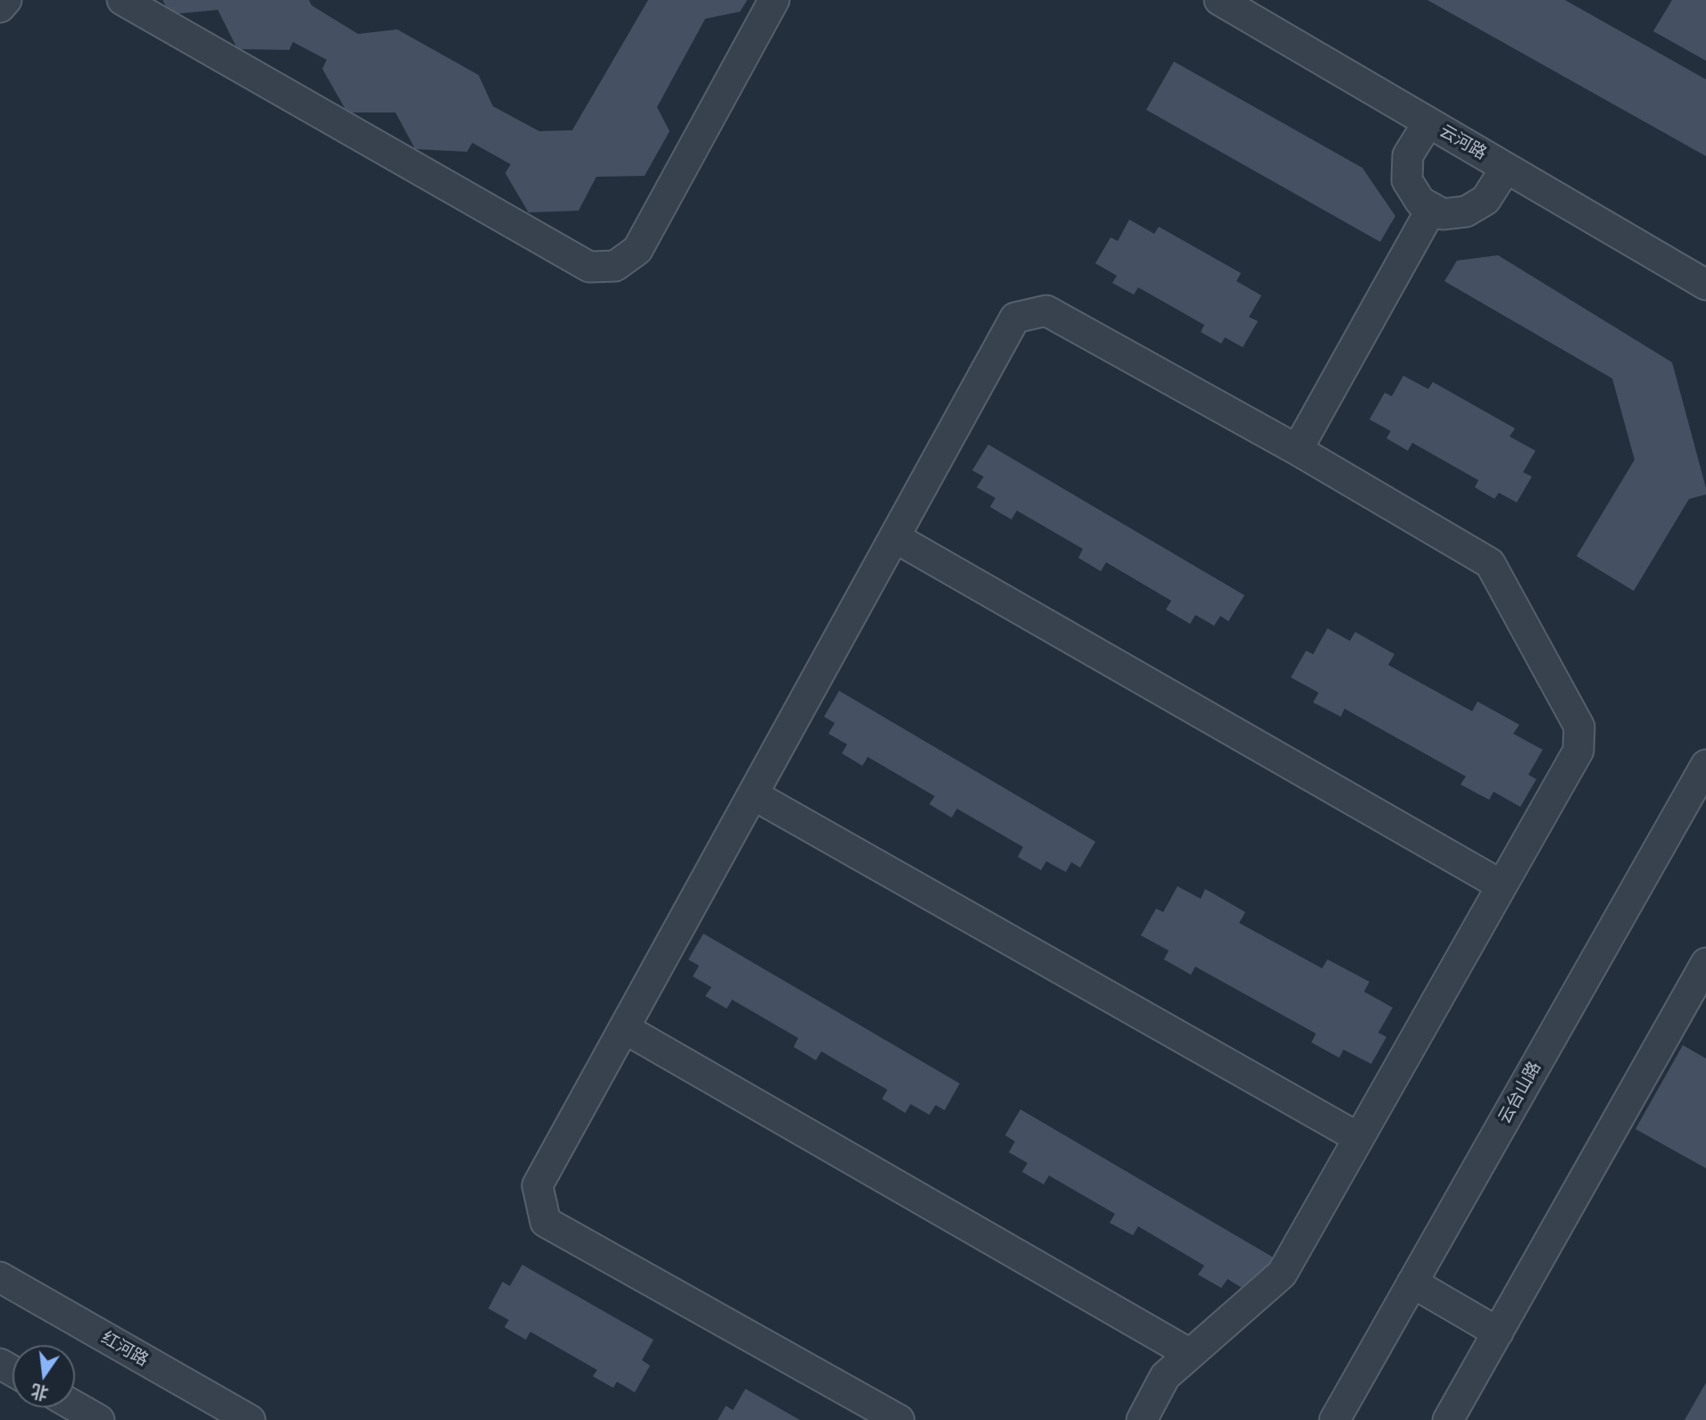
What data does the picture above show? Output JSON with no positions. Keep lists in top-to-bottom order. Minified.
{"streets":{"street":["云河路","云台山路","红河路"]},"north":"bottom"}
